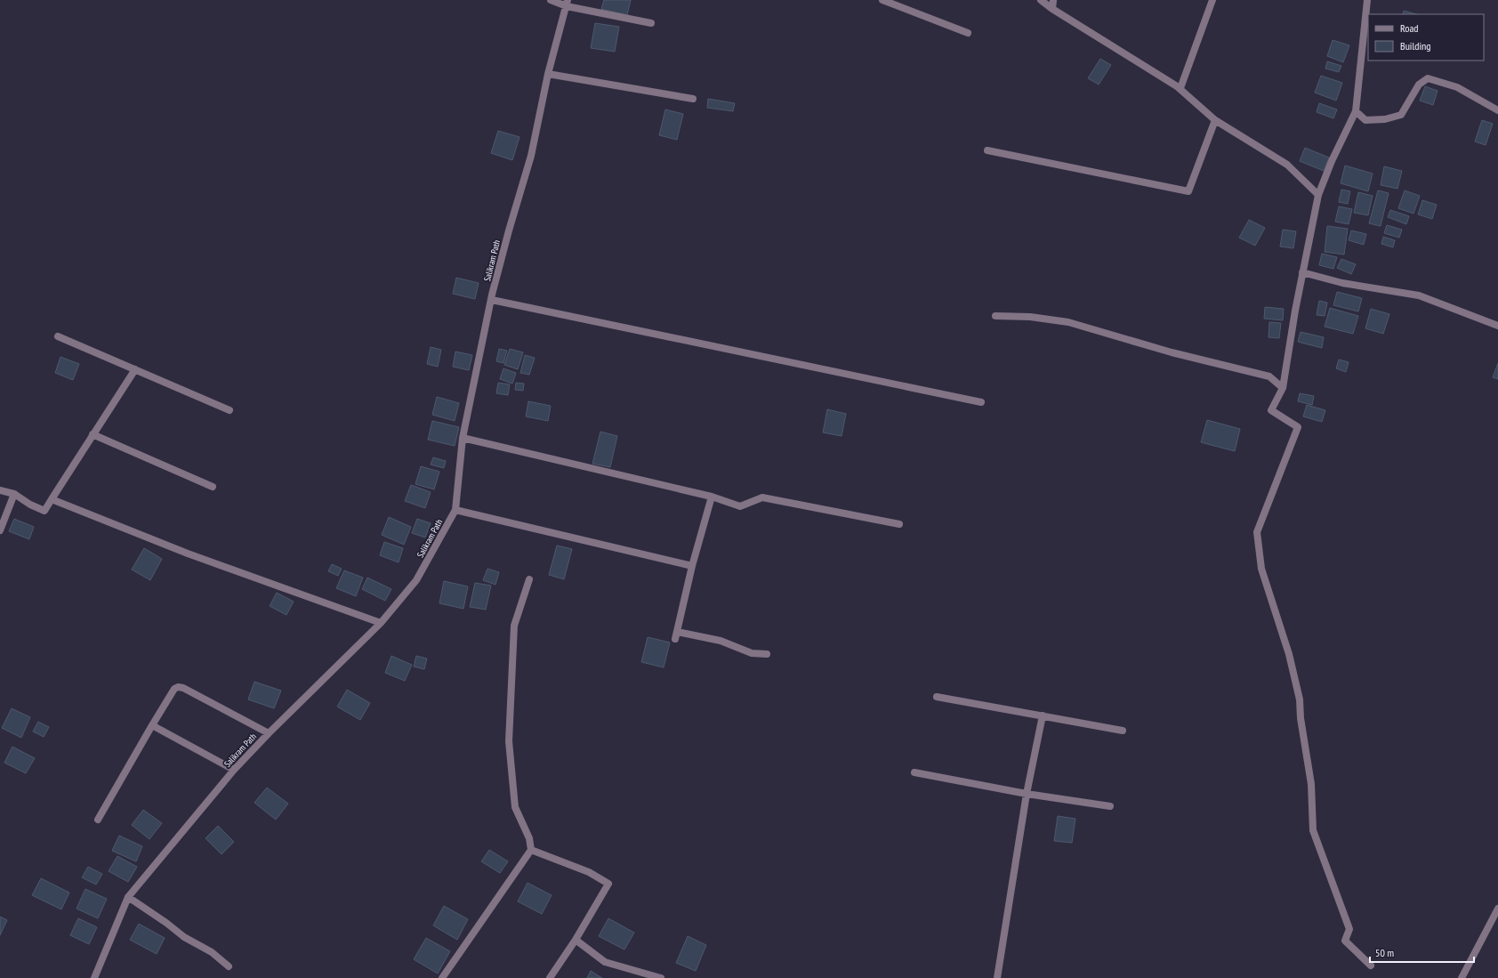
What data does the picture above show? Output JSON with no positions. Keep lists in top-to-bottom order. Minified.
{"streets":{"street":["Salikram Path"]},"legend":["Road","Building"],"scale_bar":"50 m"}
